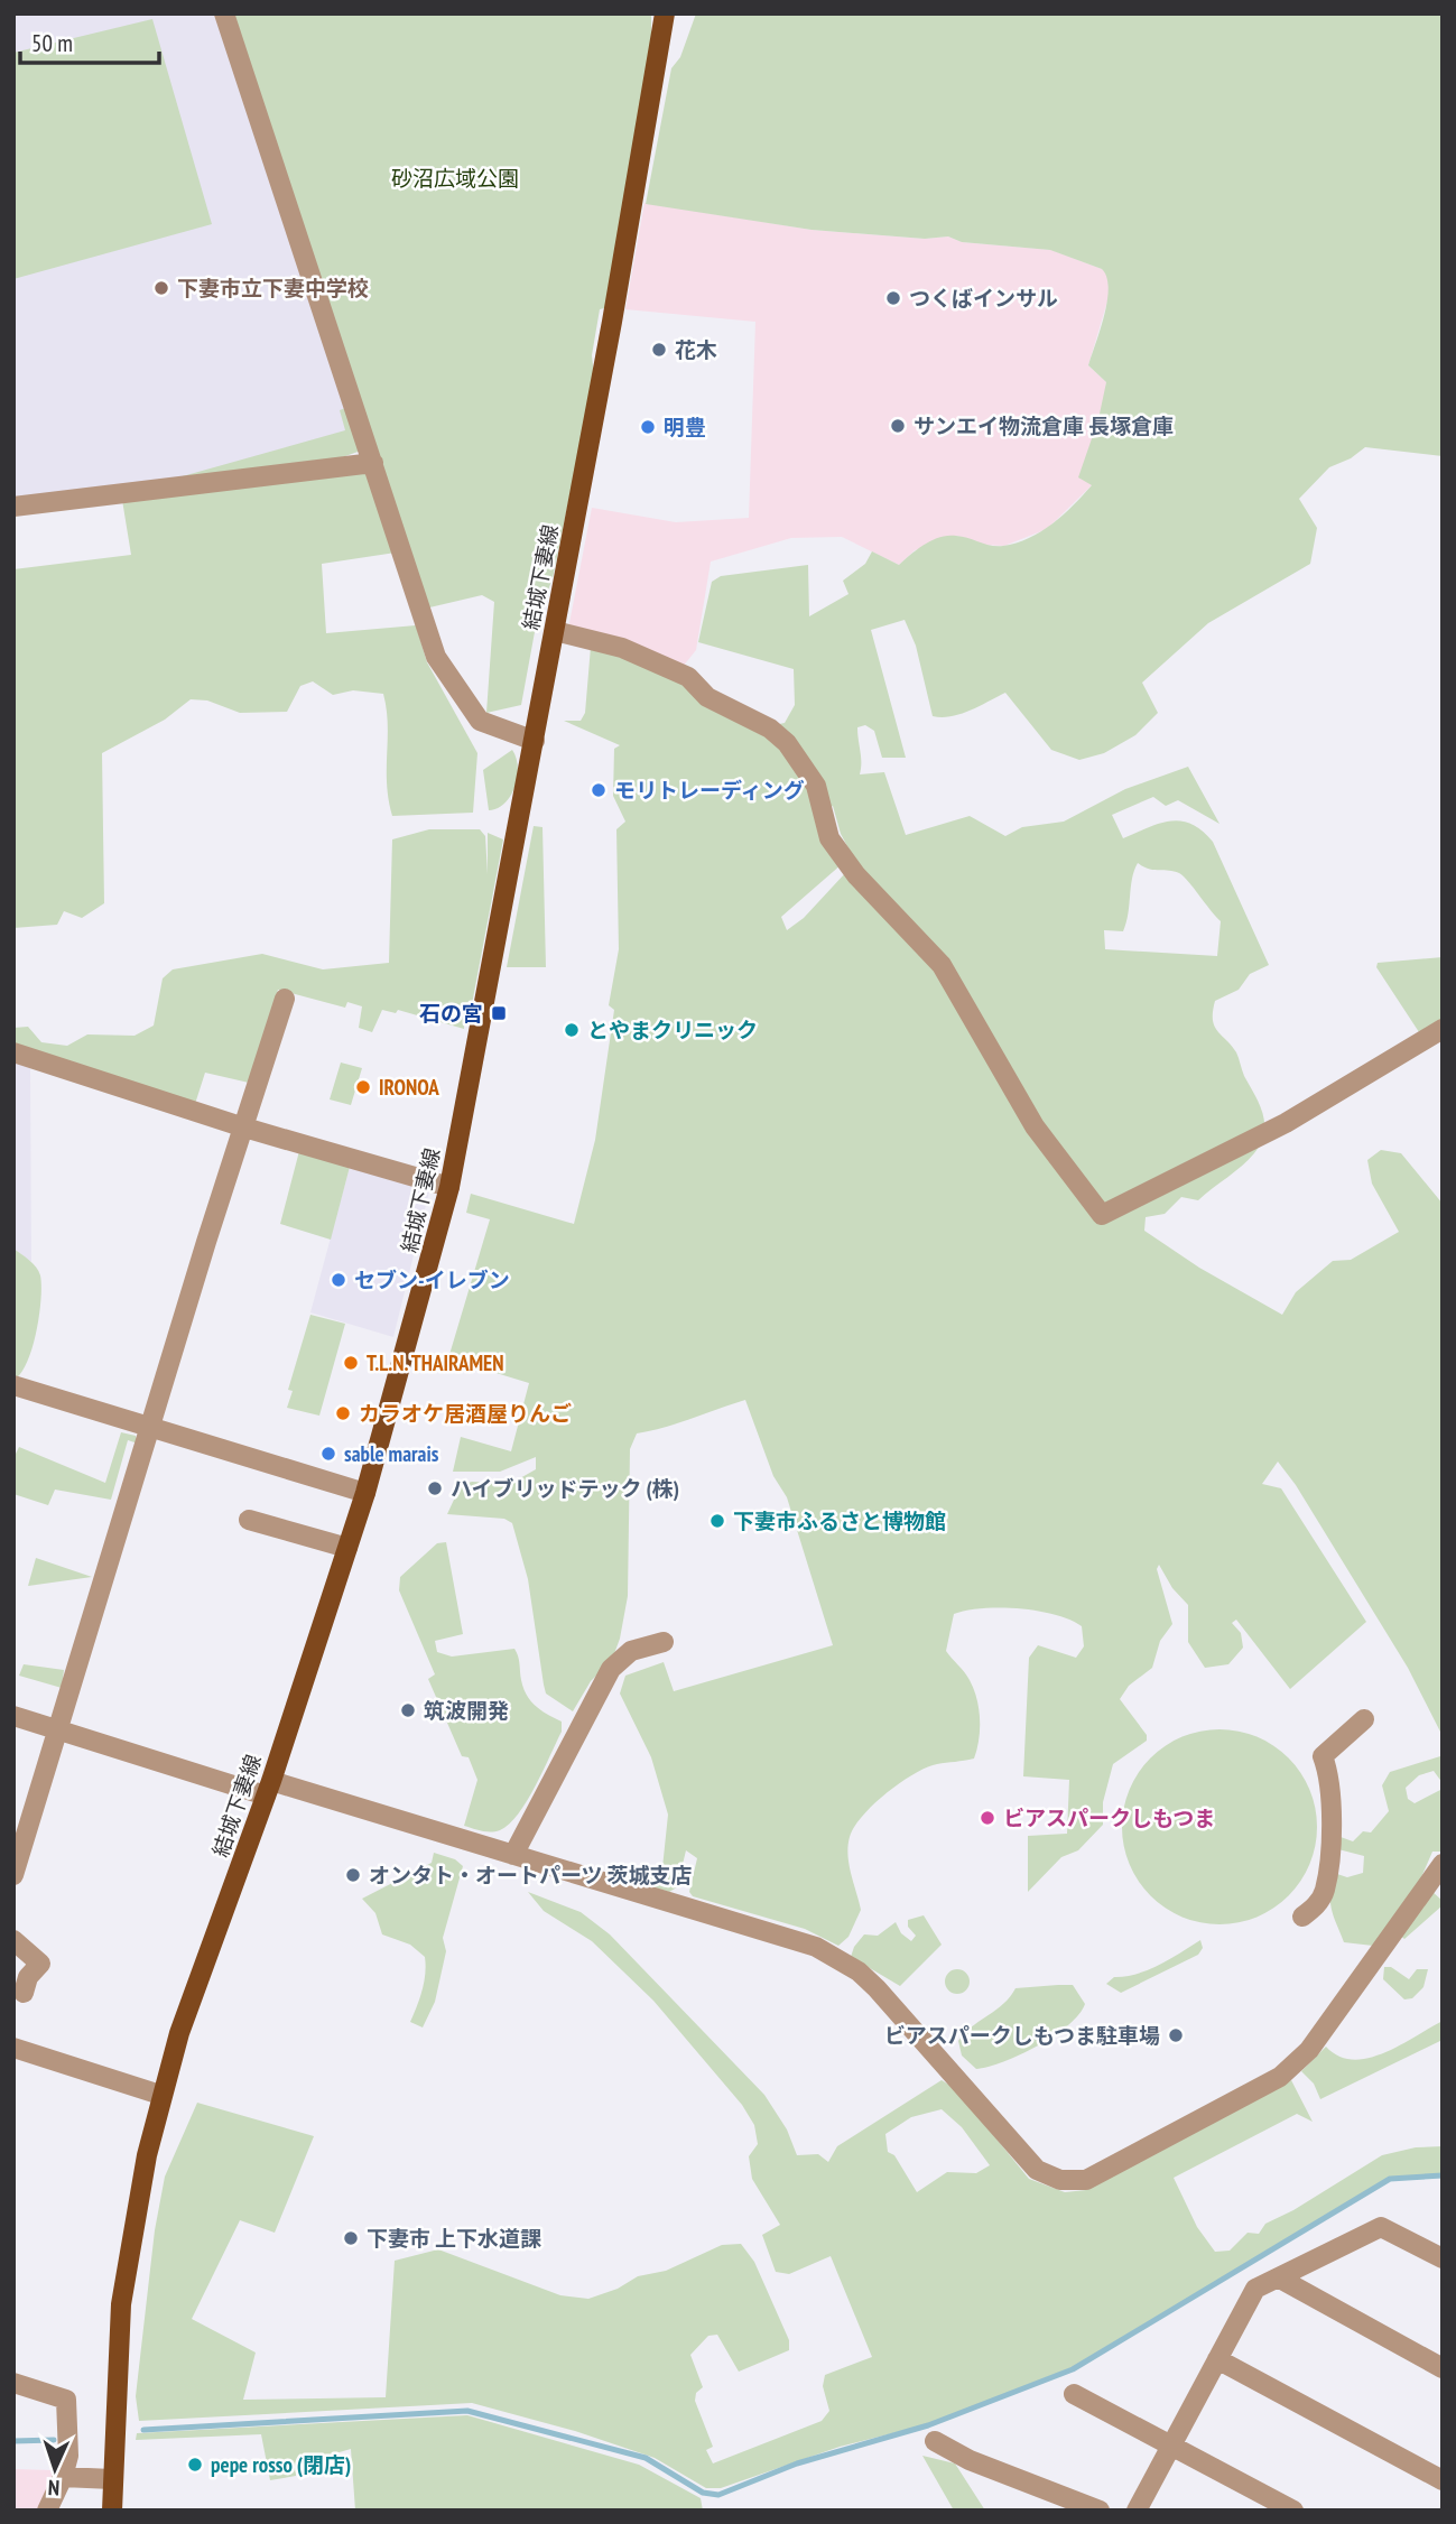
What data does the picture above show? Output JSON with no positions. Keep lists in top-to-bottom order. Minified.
{"streets":{"main road":["結城下妻線"]},"parks":["砂沼広域公園"],"places":{"other":["下妻市立下妻中学校","つくばインサル","花木","サンエイ物流倉庫 長塚倉庫","明豊","モリトレーディング","とやまクリニック","IRONOA","セブン-イレブン","T.L.N. THAIRAMEN","カラオケ居酒屋りんご","sable marais","ハイブリッドテック (株)","下妻市ふるさと博物館","筑波開発","ビアスパークしもつま","オンタト・オートパーツ 茨城支店","ビアスパークしもつま駐車場","下妻市 上下水道課","pepe rosso (閉店)"],"transit":["石の宮"]},"scale_bar":"50 m","north":"bottom"}
